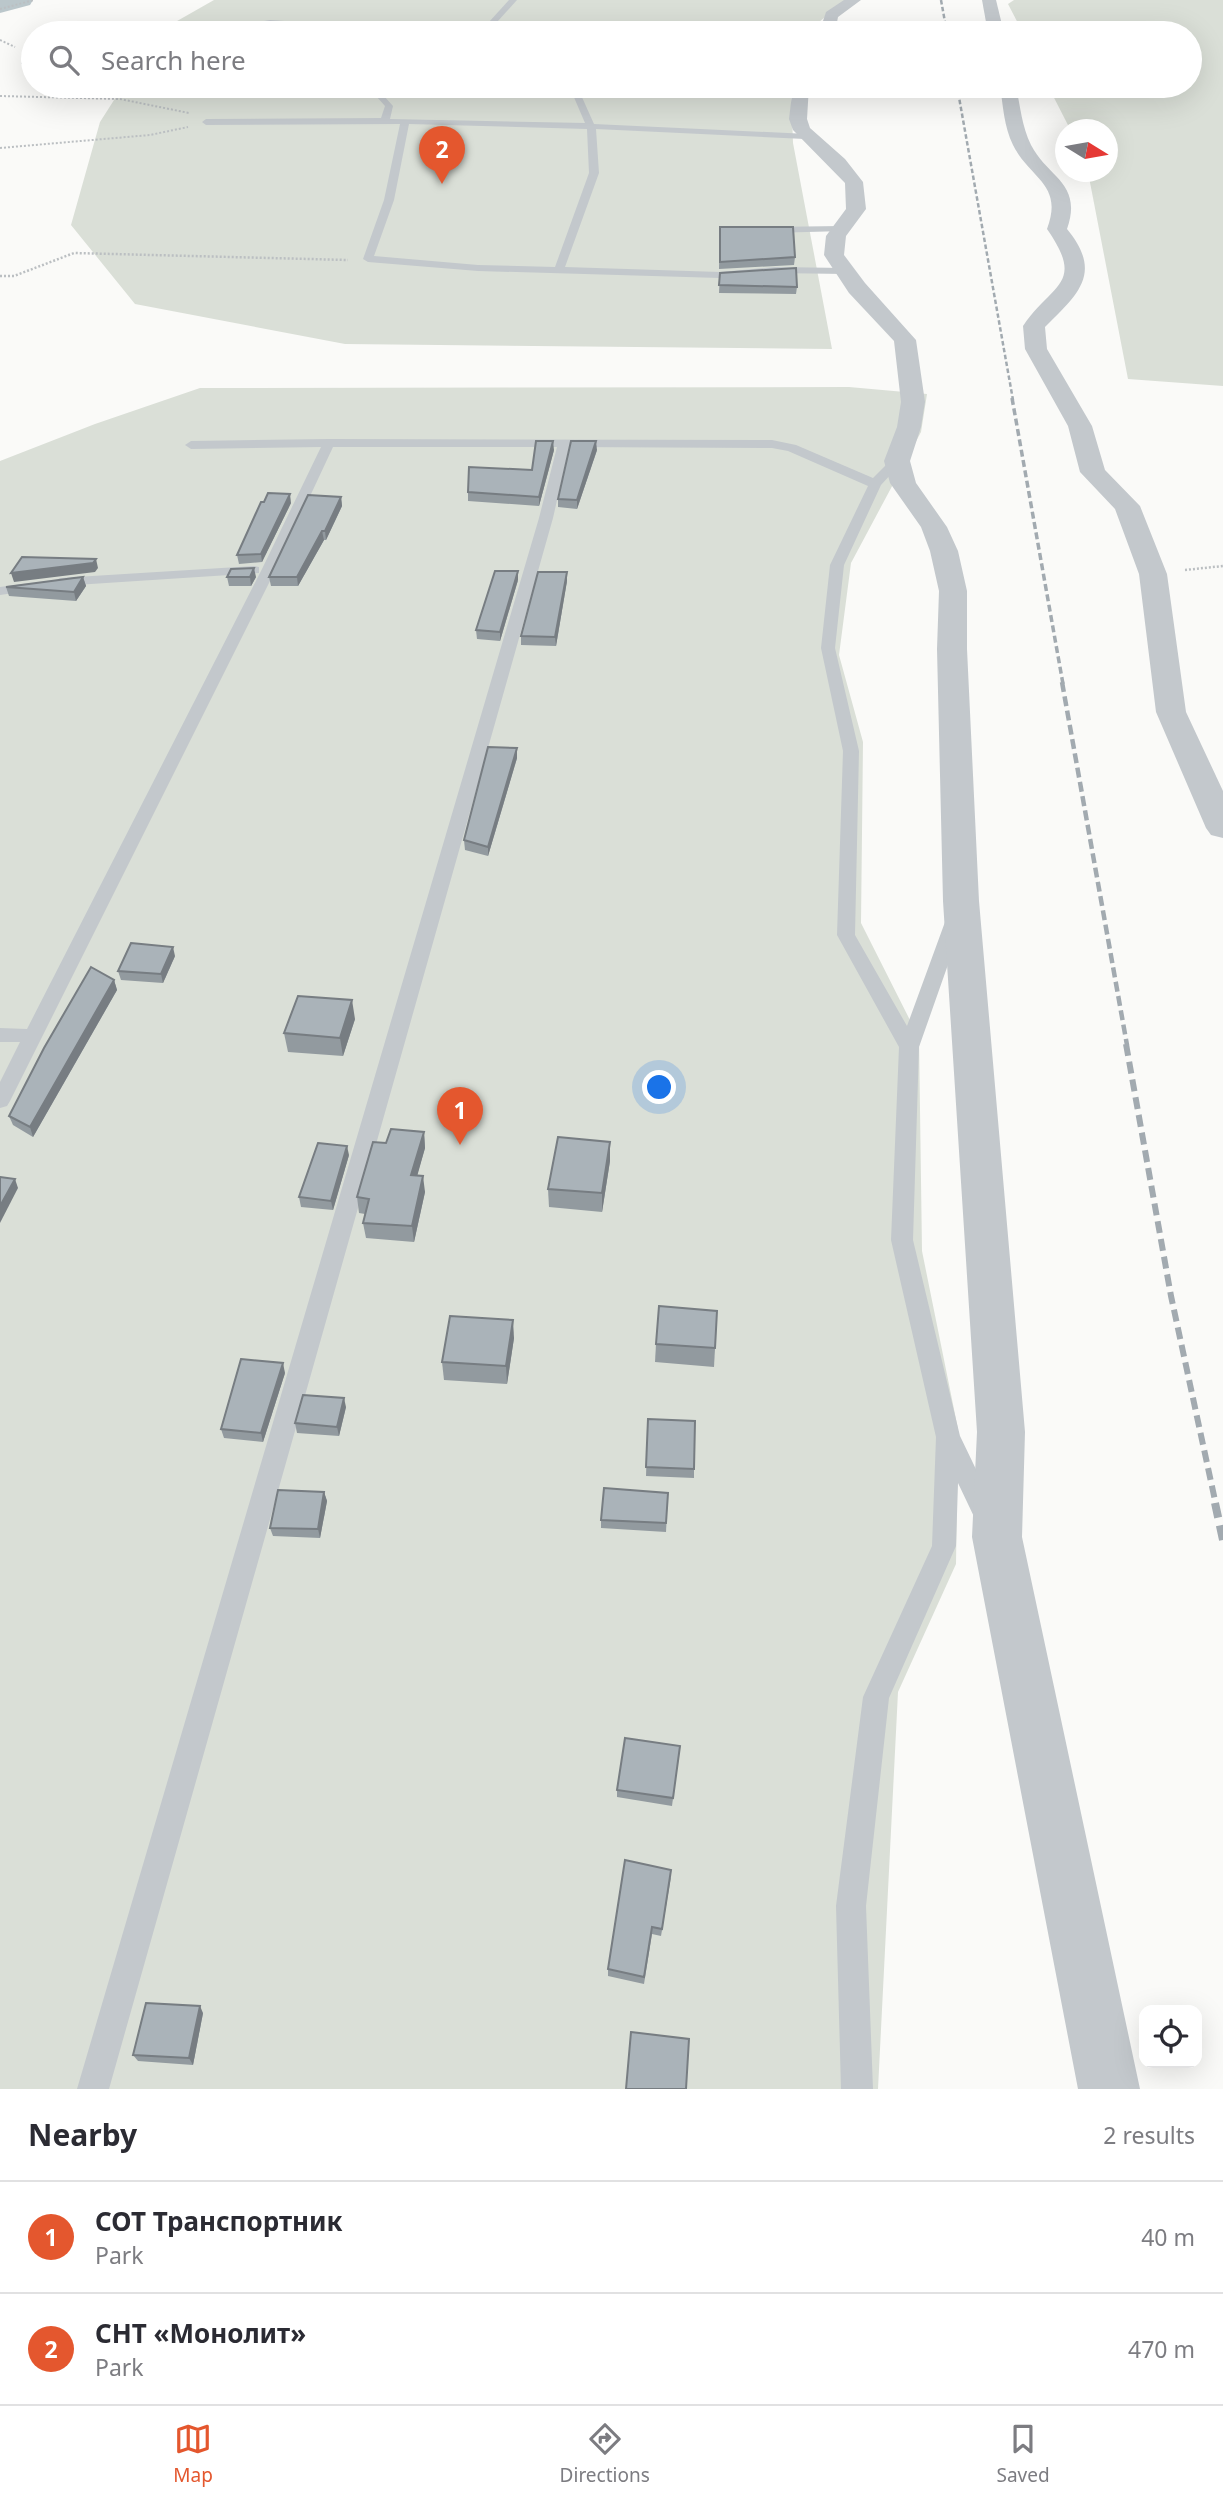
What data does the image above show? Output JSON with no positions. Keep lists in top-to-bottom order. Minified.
{"north":"right","page":{"search":"Search here","pins":["2","1"],"heading":["Nearby","2 results"],"list":[{"mark":"1","name":"СОТ Транспортник","note":"Park","value":"40 m"},{"mark":"2","name":"СНТ «Монолит»","note":"Park","value":"470 m"}],"nav":["Map","Directions","Saved"]}}
